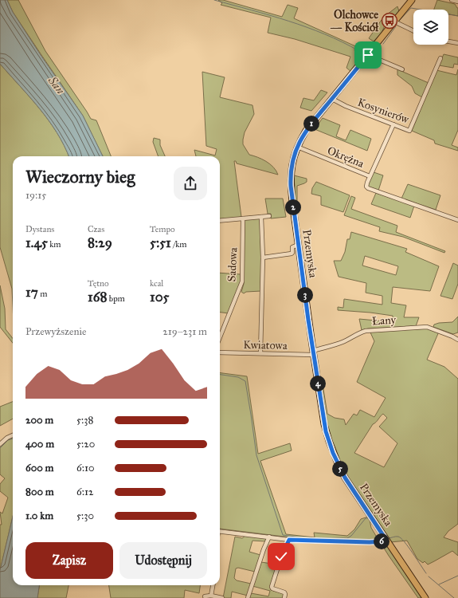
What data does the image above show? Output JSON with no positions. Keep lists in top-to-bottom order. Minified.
{"streets":{"main road":["Przemyska"],"street":["Kosynierów","Okrężna","Sadowa","Łany","Kwiatowa"]},"crossings":[["Kosynierów","Okrężna"],["Kosynierów","Przemyska"],["Okrężna","Przemyska"],["Przemyska","Łany"],["Przemyska","Kwiatowa"],["Łany","Kwiatowa"]],"water":["San"],"places":{"bus stop":["Olchowce — Kościół"]},"page":{"pins":["1","2","3","4","5","6"],"heading":["Wieczorny bieg","19:15"],"stats":[["Dystans","1.45 km"],["Czas","8:29"],["Tempo","5:51 /km"],["17 m"],["Tętno","168 bpm"],["kcal","105"]],"chart":["Przewyższenie","219–231 m"],"list":[{"name":"200 m","note":"5:38"},{"name":"400 m","note":"5:20"},{"name":"600 m","note":"6:10"},{"name":"800 m","note":"6:12"},{"name":"1.0 km","note":"5:30"}],"buttons":["Zapisz","Udostępnij"]}}
